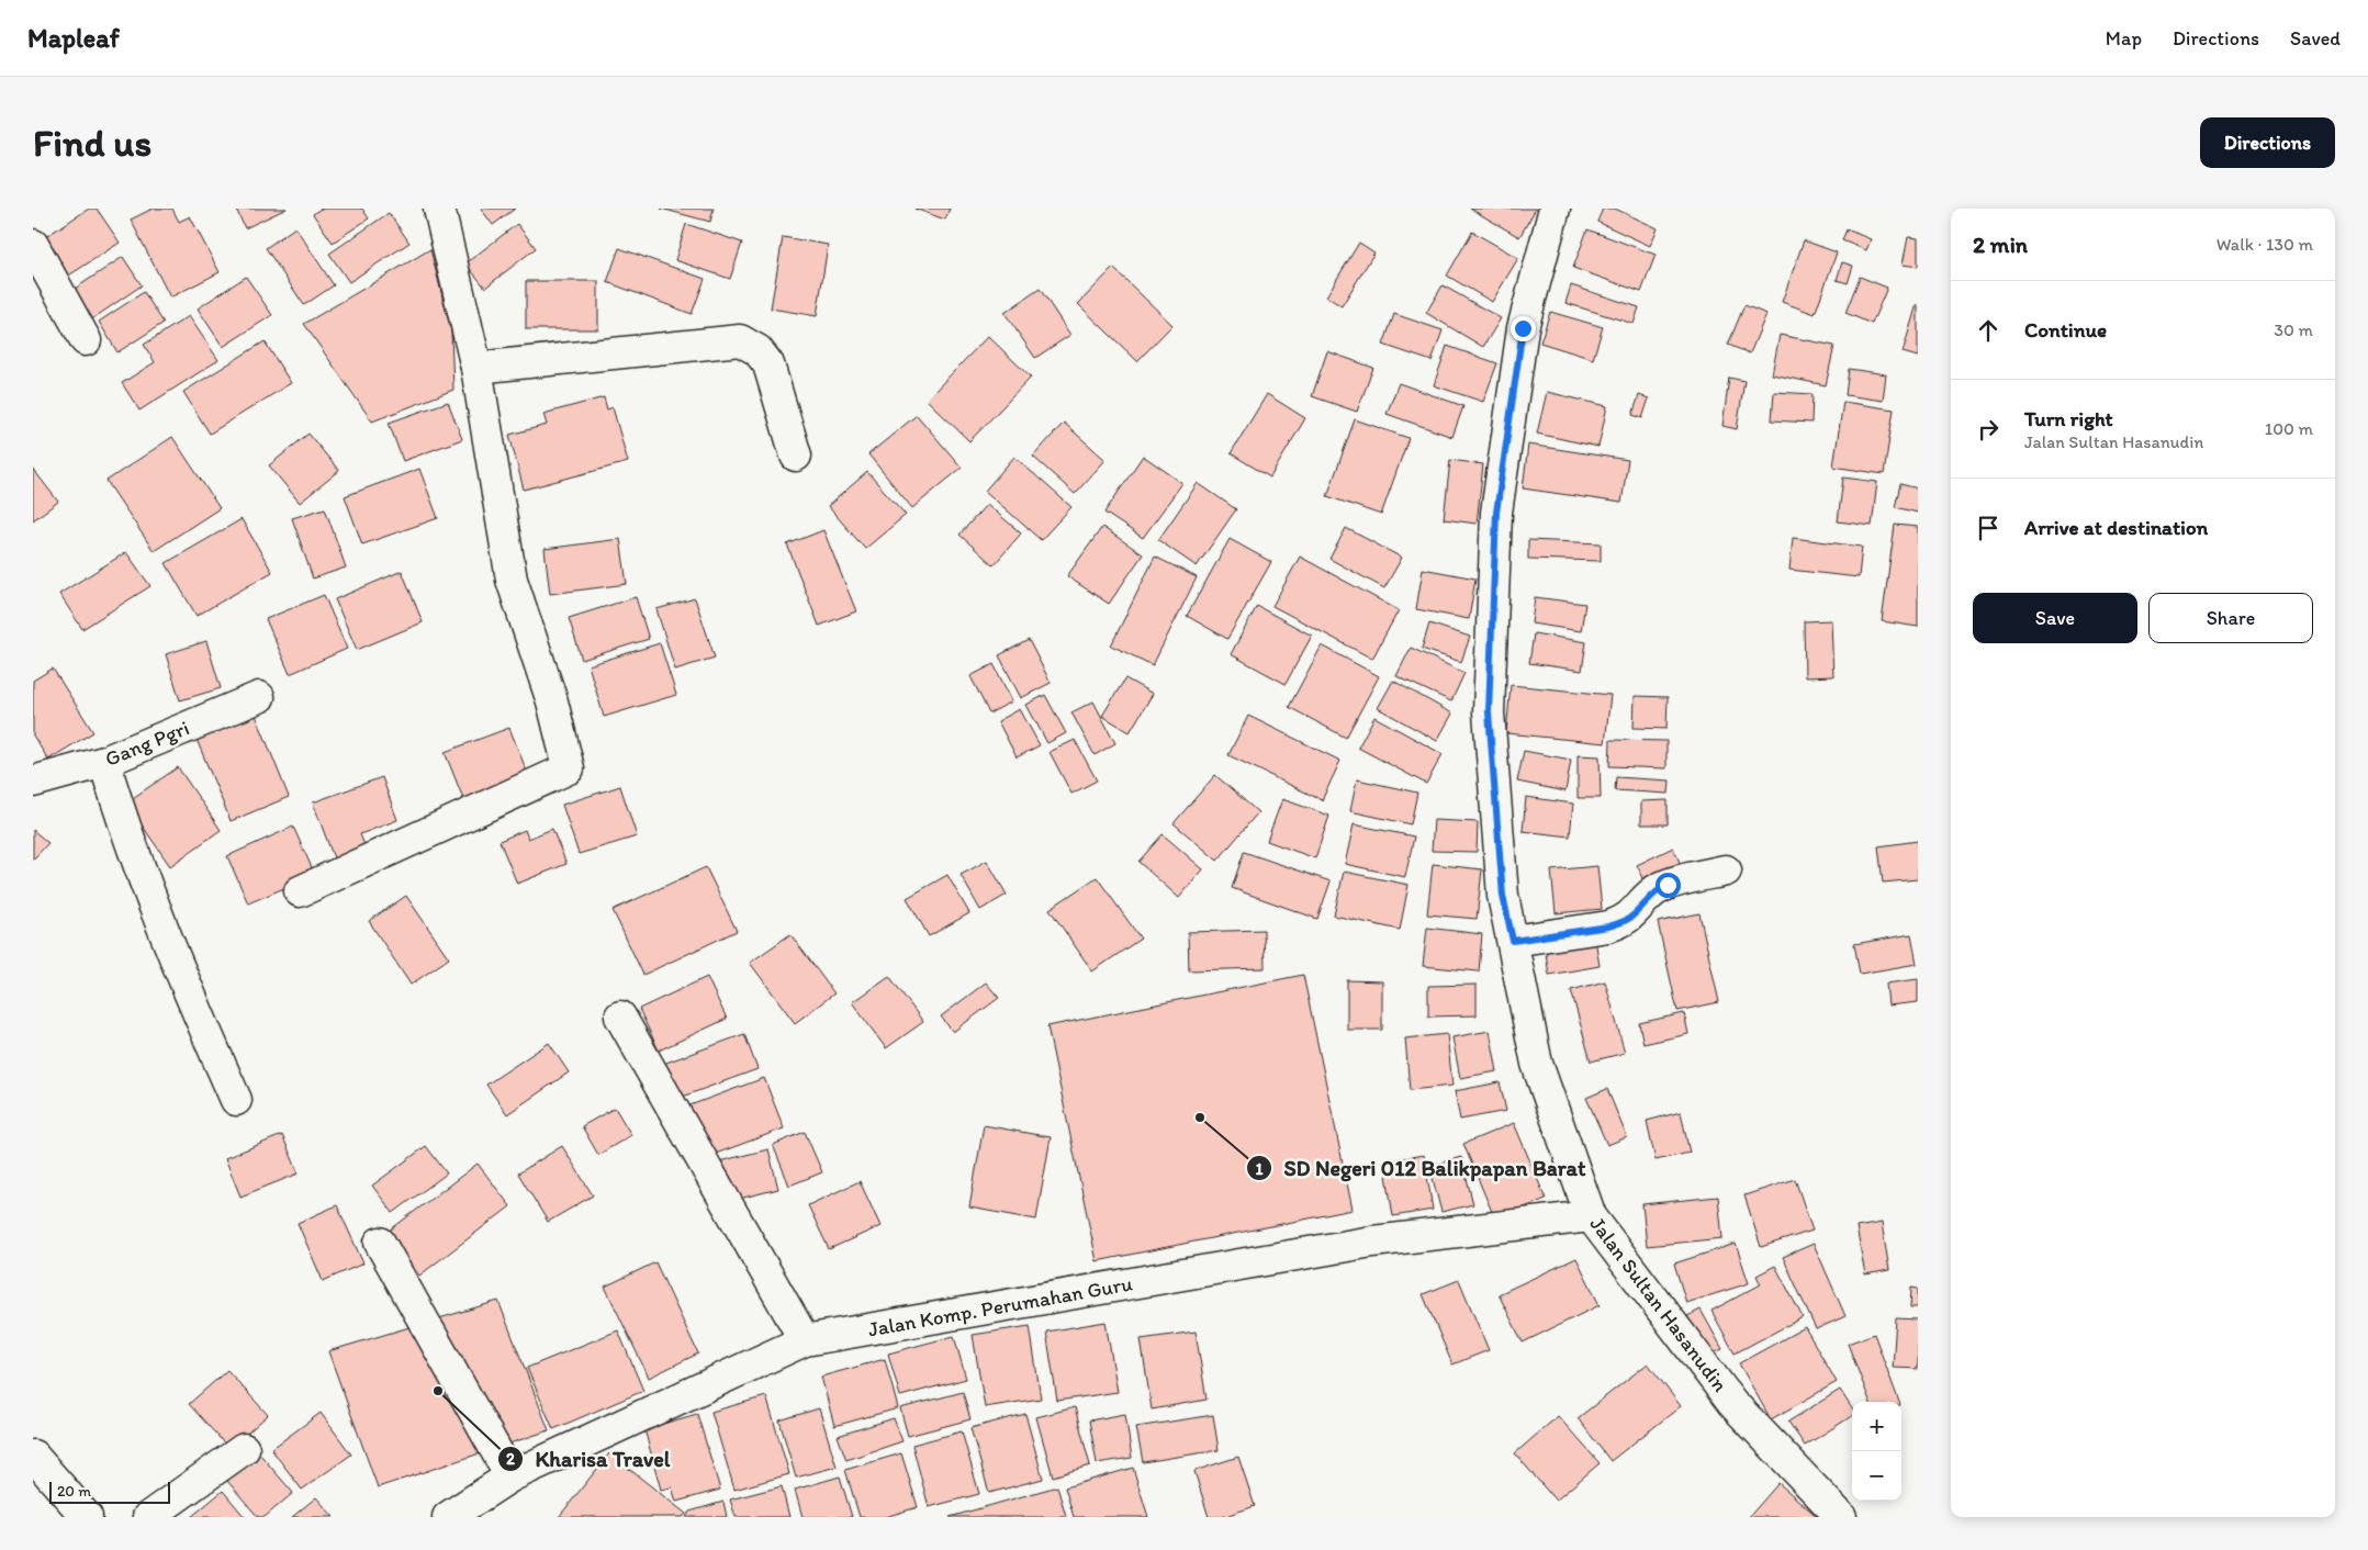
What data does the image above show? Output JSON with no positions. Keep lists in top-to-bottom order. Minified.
{"streets":{"street":["Gang Pgri","Jalan Sultan Hasanudin","Jalan Komp. Perumahan Guru"]},"crossings":[["Jalan Sultan Hasanudin","Jalan Komp. Perumahan Guru"]],"places":["SD Negeri 012 Balikpapan Barat","Kharisa Travel"],"scale_bar":"20 m","page":{"header":"Mapleaf","nav":["Map","Directions","Saved"],"buttons":["Directions",["Save","Share"]],"title":"Find us","heading":["2 min","Walk · 130 m"],"list":[["Continue","30 m"],["Turn right","Jalan Sultan Hasanudin","100 m"],"Arrive at destination"],"map_buttons":["+","−"],"scale":"20 m"}}
